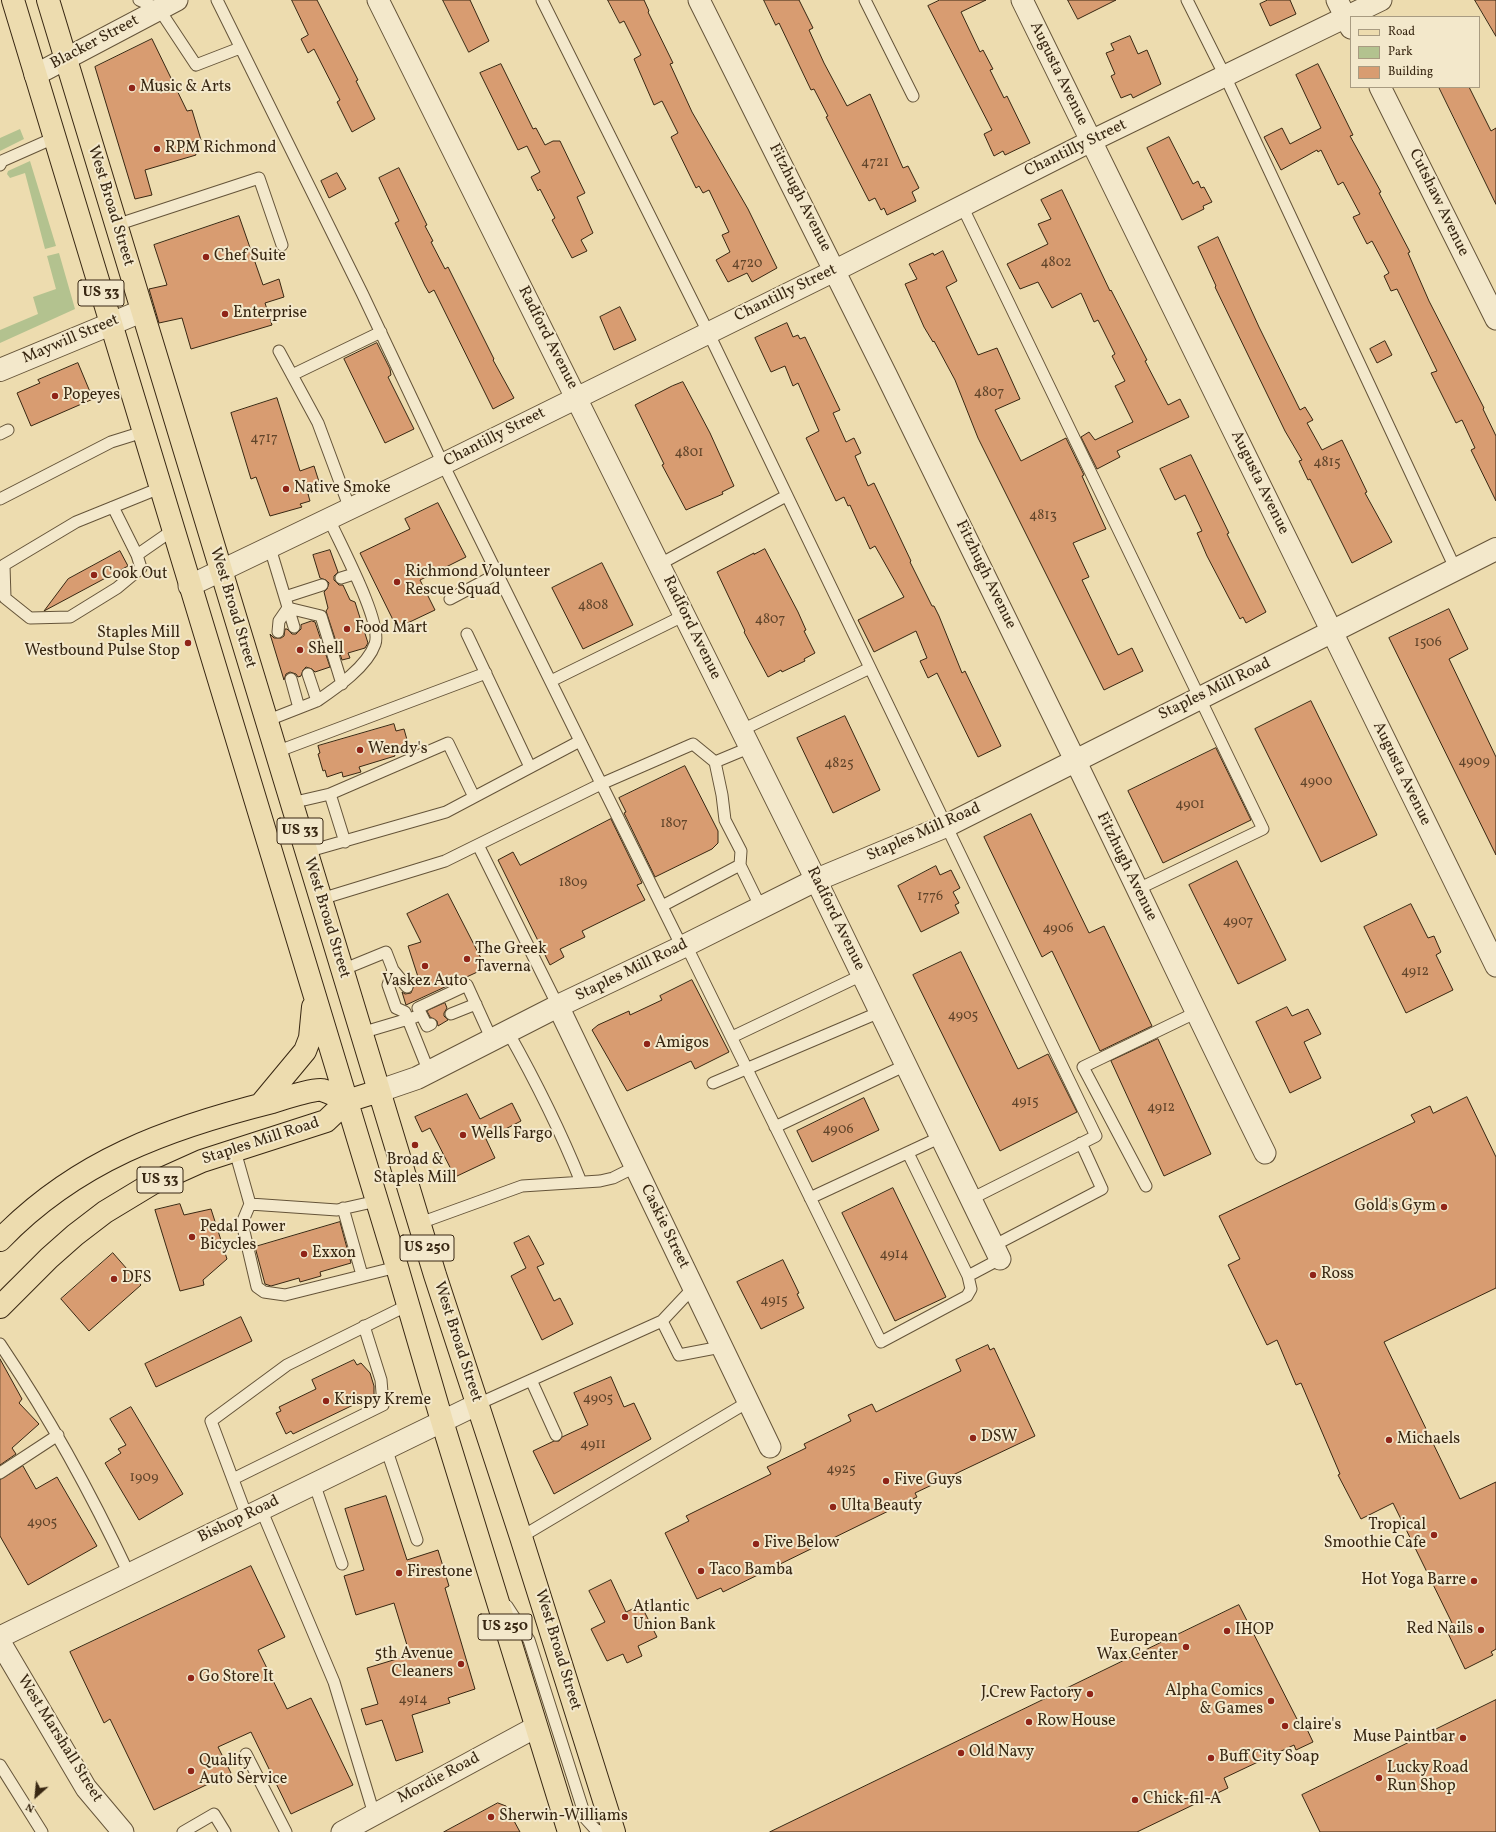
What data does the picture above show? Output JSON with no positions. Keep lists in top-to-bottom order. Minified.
{"streets":{"main road":["West Broad Street","US 33","Staples Mill Road","US 250"],"street":["Blacker Street","Augusta Avenue","Chantilly Street","Fitzhugh Avenue","Cutshaw Avenue","Radford Avenue","Maywill Street","Caskie Street","Bishop Road","West Marshall Street","Mordie Road"]},"crossings":[["Blacker Street","West Broad Street"],["Augusta Avenue","Chantilly Street"],["Augusta Avenue","Staples Mill Road"],["Chantilly Street","Fitzhugh Avenue"],["Chantilly Street","West Broad Street"],["Chantilly Street","Radford Avenue"],["Fitzhugh Avenue","Staples Mill Road"],["West Broad Street","US 33"],["West Broad Street","Maywill Street"],["West Broad Street","Staples Mill Road"],["West Broad Street","Bishop Road"],["West Broad Street","Mordie Road"],["US 33","Staples Mill Road"],["Radford Avenue","Staples Mill Road"],["Staples Mill Road","Caskie Street"]],"places":["Music & Arts","RPM Richmond","Chef Suite","Enterprise","Popeyes","Native Smoke","Cook Out","Richmond Volunteer Rescue Squad","Food Mart","Staples Mill Westbound Pulse Stop","Shell","Wendy's","The Greek Taverna","Vaskez Auto","Amigos","Wells Fargo","Broad & Staples Mill","Gold's Gym","Pedal Power Bicycles","Exxon","Ross","DFS","Krispy Kreme","DSW","Michaels","Five Guys","Ulta Beauty","Tropical Smoothie Cafe","Five Below","Taco Bamba","Firestone","Hot Yoga Barre","Atlantic Union Bank","Red Nails","IHOP","European Wax Center","5th Avenue Cleaners","Go Store It","J.Crew Factory","Alpha Comics & Games","Row House","claire's","Muse Paintbar","Old Navy","Buff City Soap","Quality Auto Service","Lucky Road Run Shop","Chick-fil-A","Sherwin-Williams"],"house_numbers":["4721","4802","4720","4807","4717","4801","4815","4813","4808","4807","1506","4909","4825","4900","4901","1807","1809","1776","4907","4906","4912","4905","4915","4912","4906","4914","4915","4905","4911","4925","1909","4905","4914"],"legend":["Road","Park","Building"],"north":"bottom left"}
